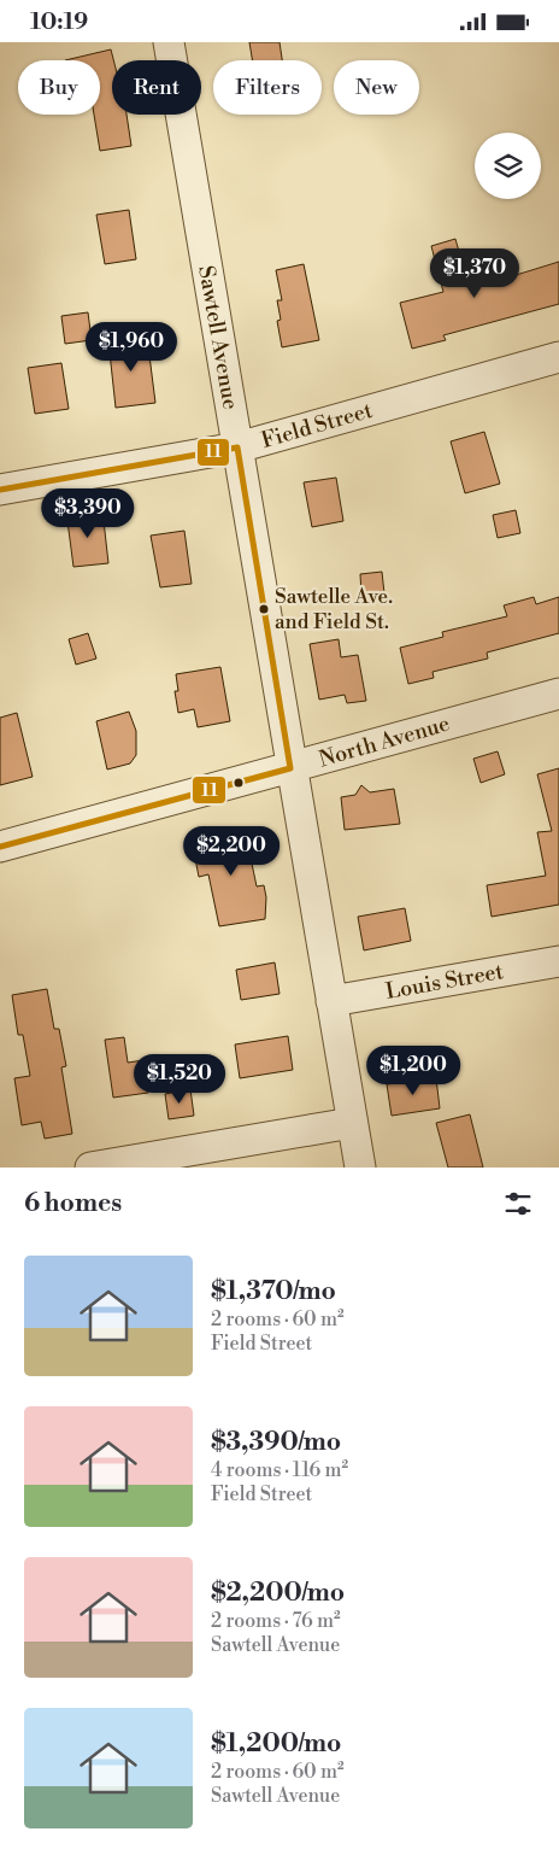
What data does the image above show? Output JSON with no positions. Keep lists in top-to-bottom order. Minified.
{"streets":{"street":["Sawtell Avenue","Field Street","North Avenue","Louis Street"]},"crossings":[["Sawtell Avenue","Field Street"],["Sawtell Avenue","North Avenue"],["Sawtell Avenue","Louis Street"]],"places":["Sawtelle Ave. and Field St."],"lines":["transit line 11"],"page":{"status":"10:19","chip":["Buy","Rent","Filters","New"],"price":["$1,370","$1,960","$3,390","$2,200","$1,200","$1,520"],"heading":"6 homes","list":[{"name":"$1,370/mo","note":"2 rooms · 60 m² · Field Street"},{"name":"$3,390/mo","note":"4 rooms · 116 m² · Field Street"},{"name":"$2,200/mo","note":"2 rooms · 76 m² · Sawtell Avenue"},{"name":"$1,200/mo","note":"2 rooms · 60 m² · Sawtell Avenue"}]}}
